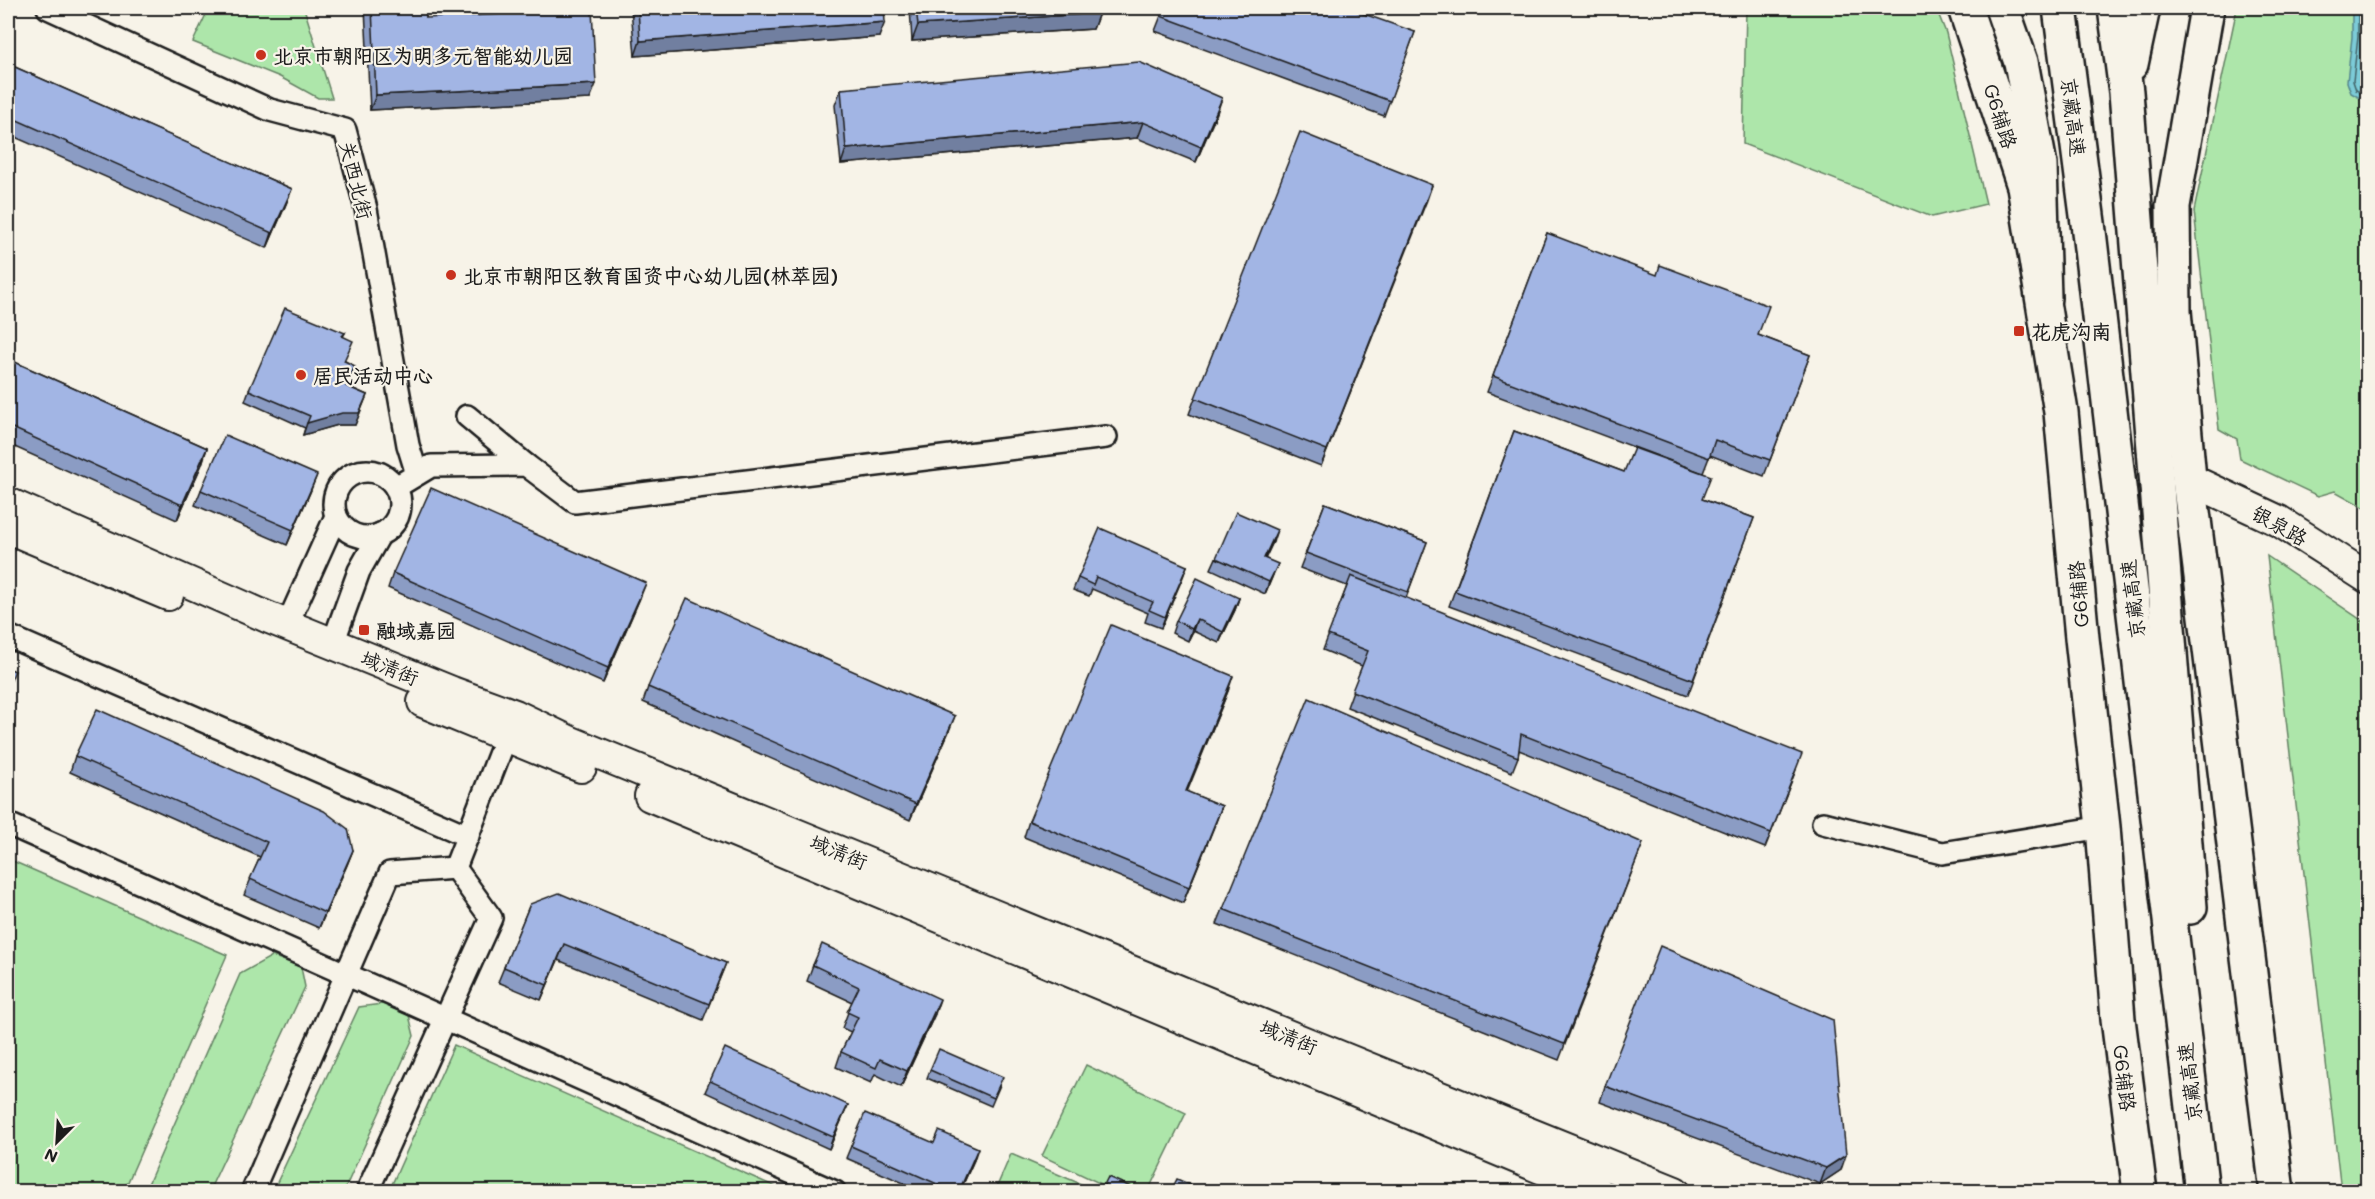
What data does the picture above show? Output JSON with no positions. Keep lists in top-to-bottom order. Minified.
{"streets":{"main road":["G6辅路","京藏高速"],"street":["关西北街","银泉路","域清街"]},"places":{"other":["北京市朝阳区为明多元智能幼儿园","北京市朝阳区教育国资中心幼儿园(林萃园)","居民活动中心"],"transit":["花虎沟南","融域嘉园"]},"north":"bottom left"}
